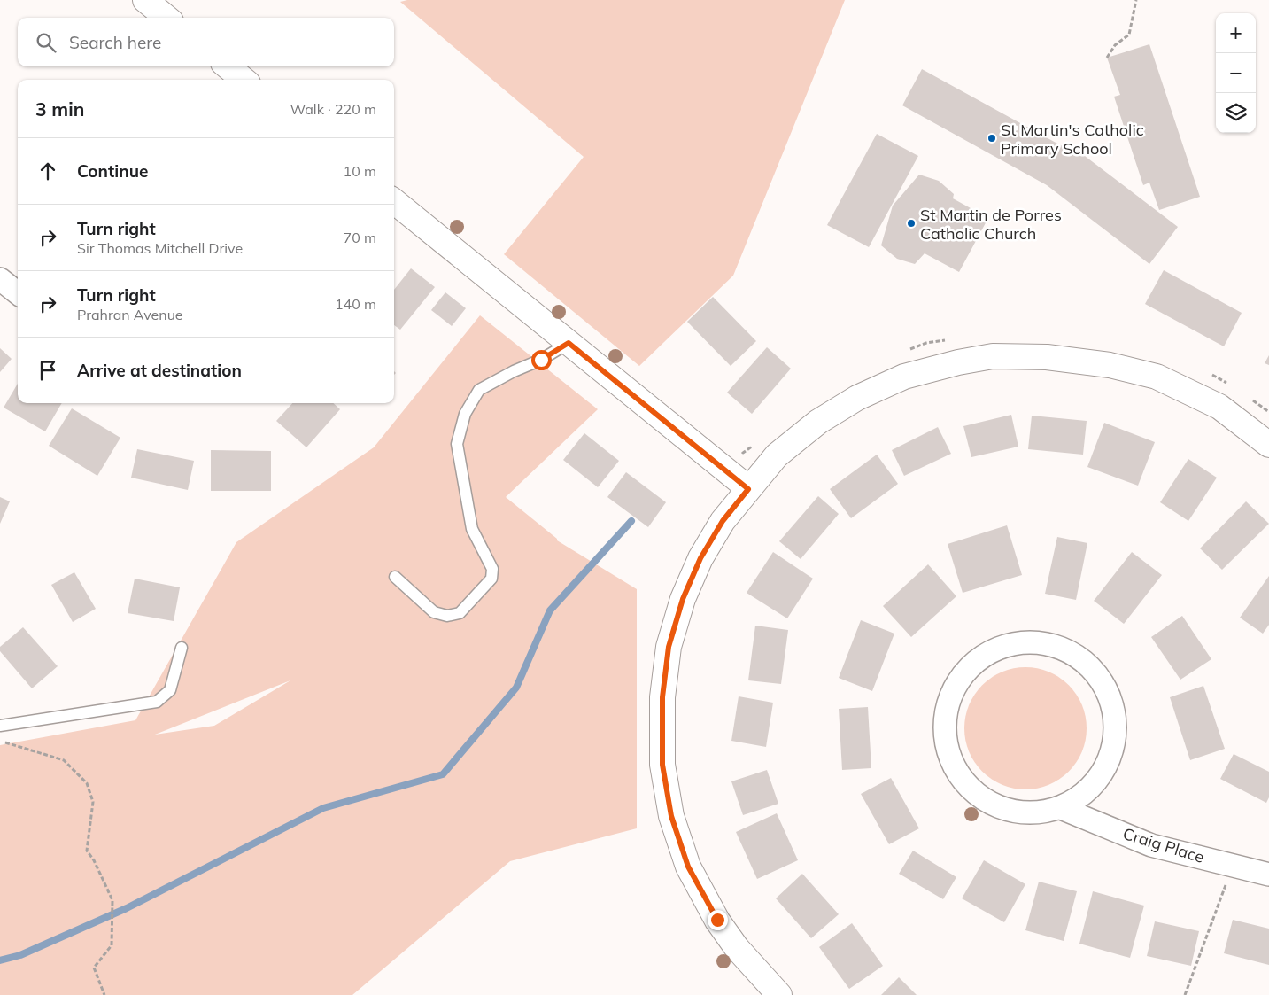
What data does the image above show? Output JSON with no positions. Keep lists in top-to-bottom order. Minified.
{"streets":{"street":["Craig Place"]},"places":["St Martin's Catholic Primary School","St Martin de Porres Catholic Church"],"page":{"map_buttons":["+","−"],"search":"Search here","heading":["3 min","Walk · 220 m"],"list":[["Continue","10 m"],["Turn right","Sir Thomas Mitchell Drive","70 m"],["Turn right","Prahran Avenue","140 m"],"Arrive at destination"]}}
